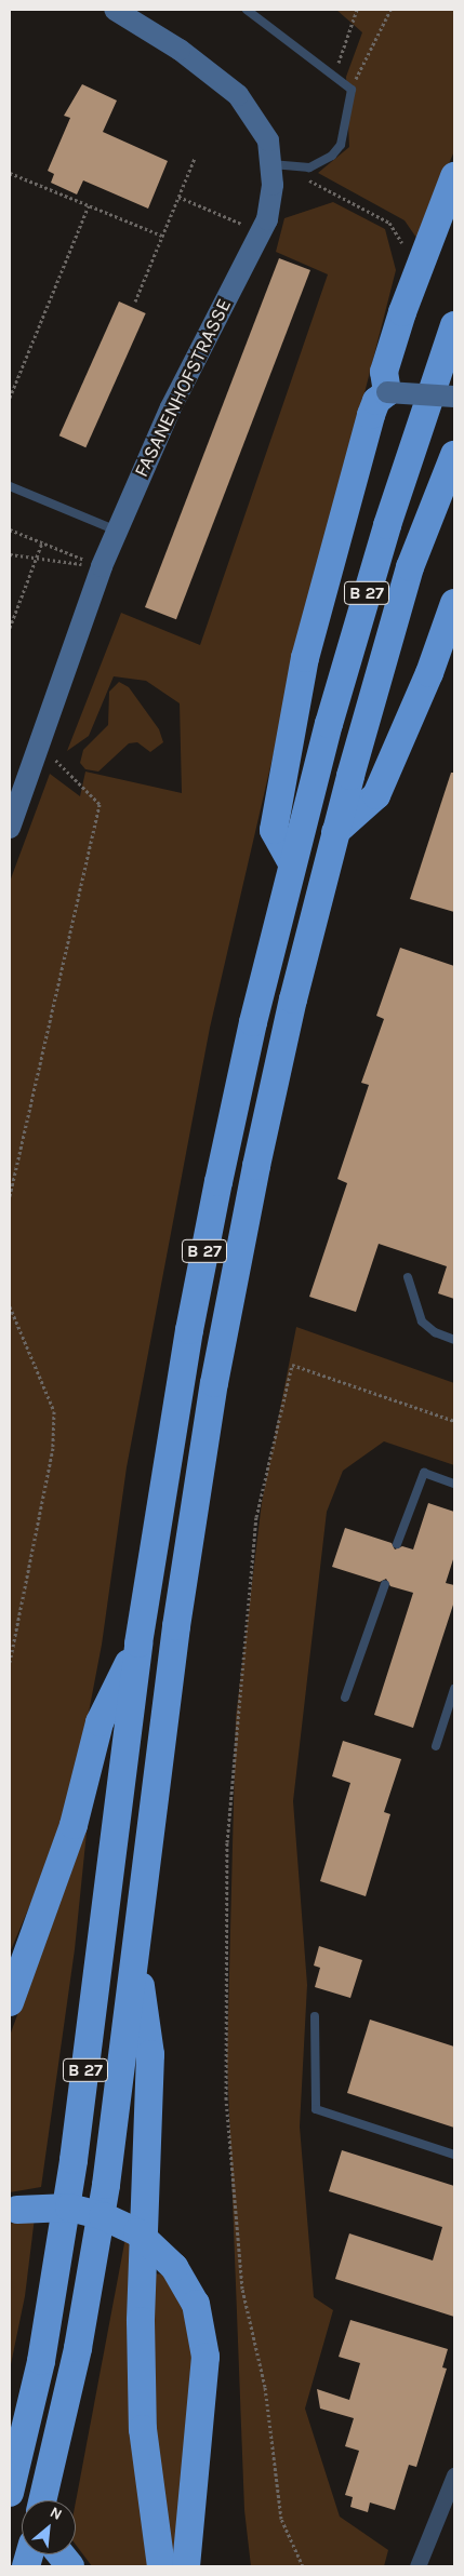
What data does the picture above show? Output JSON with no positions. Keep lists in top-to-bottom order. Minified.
{"streets":{"highway":["B 27"],"street":["FASANENHOFSTRASSE"]},"north":"top right"}
